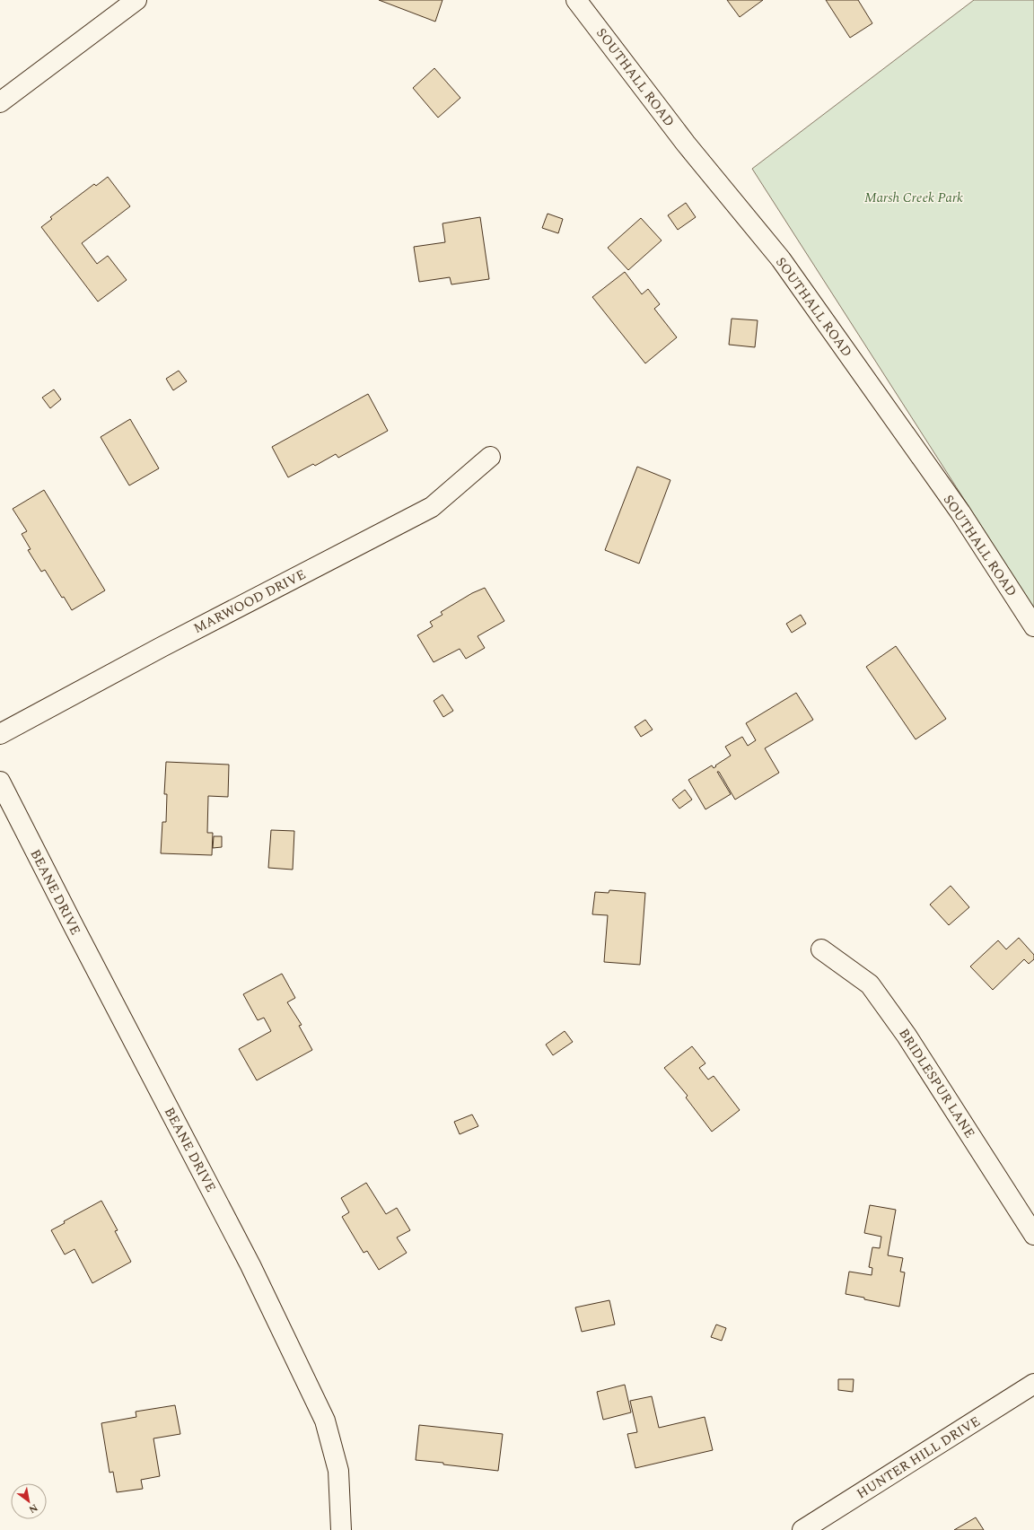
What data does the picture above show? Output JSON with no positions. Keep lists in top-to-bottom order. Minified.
{"streets":{"street":["SOUTHALL ROAD","MARWOOD DRIVE","BEANE DRIVE","BRIDLESPUR LANE","HUNTER HILL DRIVE"]},"parks":["Marsh Creek Park"],"north":"bottom right"}
